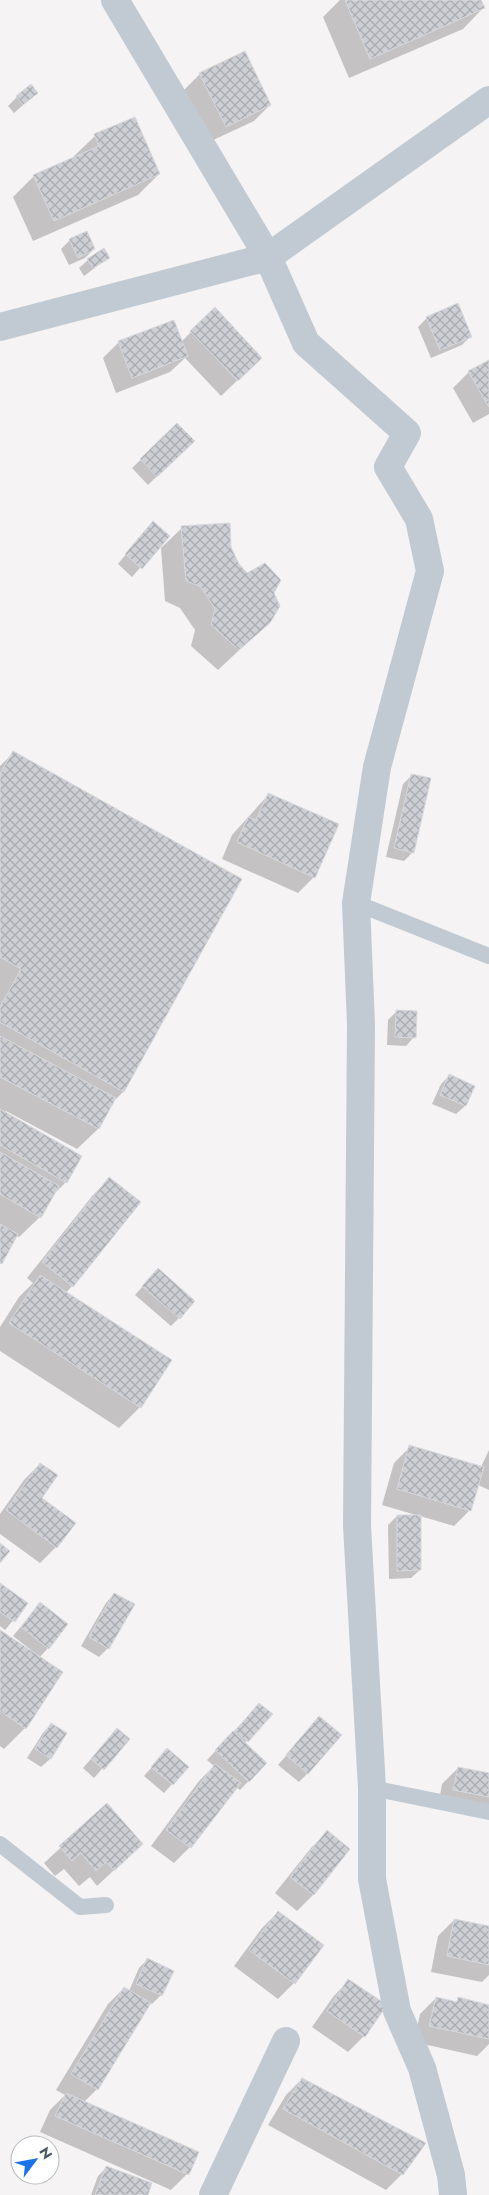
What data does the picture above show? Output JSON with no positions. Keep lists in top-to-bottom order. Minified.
{"north":"top right"}
